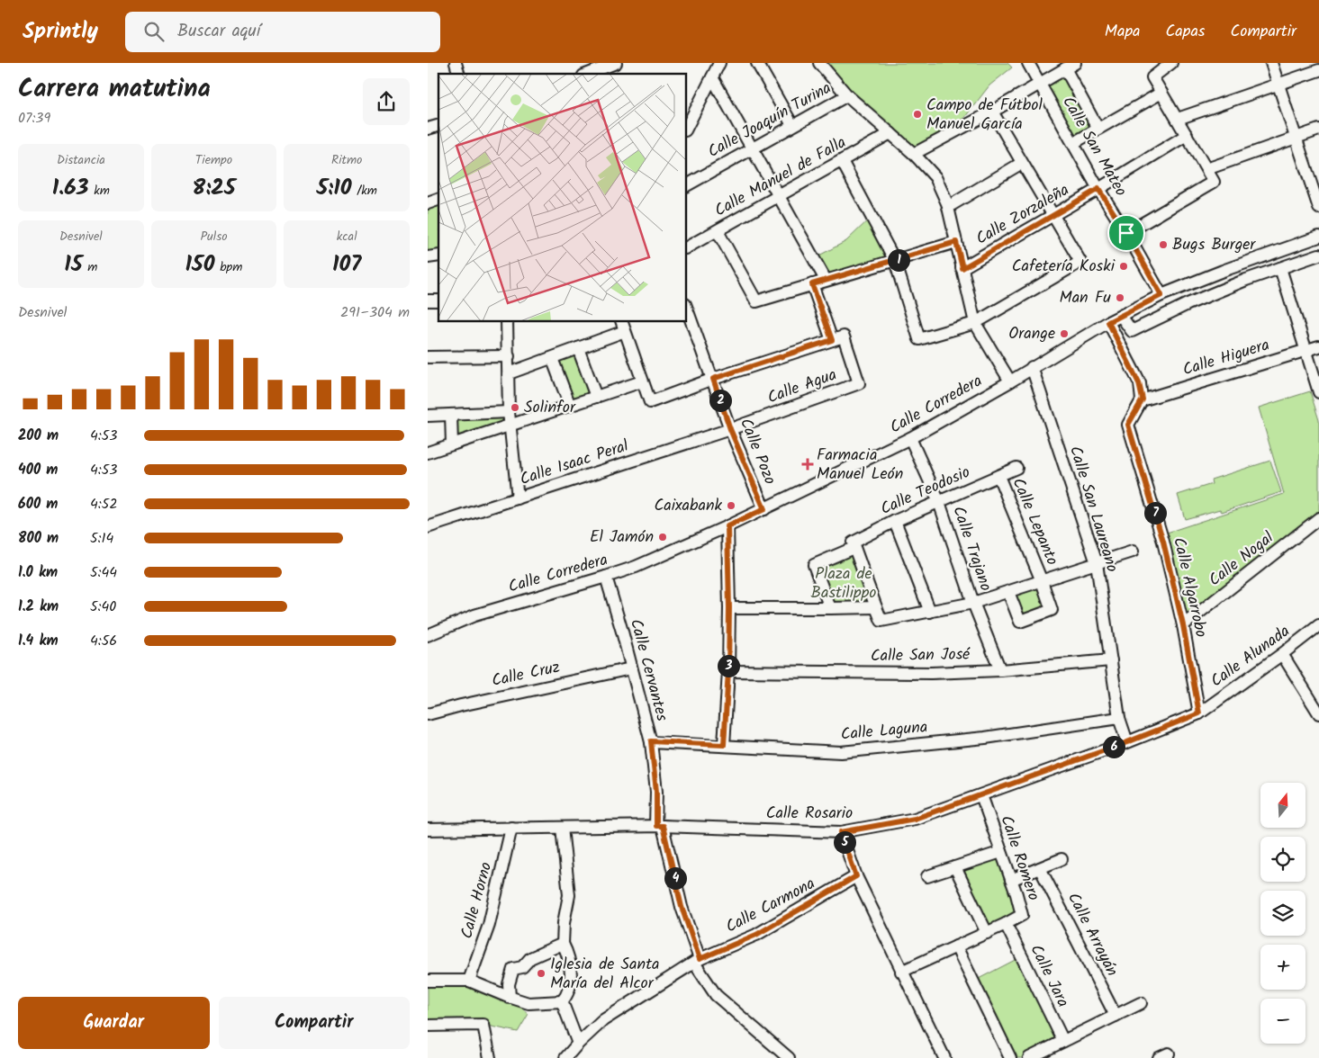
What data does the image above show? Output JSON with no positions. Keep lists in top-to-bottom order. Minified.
{"streets":{"street":["Calle Joaquín Turina","Calle San Mateo","Calle Manuel de Falla","Calle Zorzaleña","Calle Higuera","Calle Agua","Calle Corredera","Calle Pozo","Calle Isaac Peral","Calle Teodosio","Calle San Laureano","Calle Lepanto","Calle Trajano","Calle Nogal","Calle Algarrobo","Calle San José","Calle Alunada","Calle Cervantes","Calle Cruz","Calle Laguna","Calle Rosario","Calle Romero","Calle Horno","Calle Carmona","Calle Arrayán","Calle Jara"]},"crossings":[["Calle San Mateo","Calle Zorzaleña"],["Calle San Mateo","Calle Corredera"],["Calle Higuera","Calle Algarrobo"],["Calle Agua","Calle Pozo"],["Calle Agua","Calle Isaac Peral"],["Calle Corredera","Calle Pozo"],["Calle Corredera","Calle San Laureano"],["Calle Corredera","Calle Trajano"],["Calle Corredera","Calle Cervantes"],["Calle Pozo","Calle Isaac Peral"],["Calle Teodosio","Calle Lepanto"],["Calle Teodosio","Calle Trajano"],["Calle San Laureano","Calle San José"],["Calle San Laureano","Calle Laguna"],["Calle San Laureano","Calle Rosario"],["Calle Trajano","Calle San José"],["Calle Nogal","Calle Algarrobo"],["Calle Algarrobo","Calle Alunada"],["Calle Algarrobo","Calle Rosario"],["Calle Alunada","Calle Rosario"],["Calle Cervantes","Calle Cruz"],["Calle Cervantes","Calle Laguna"],["Calle Cervantes","Calle Rosario"],["Calle Cervantes","Calle Carmona"],["Calle Rosario","Calle Romero"],["Calle Rosario","Calle Horno"],["Calle Romero","Calle Jara"]],"parks":["Plaza de Bastilippo"],"places":{"other":["Campo de Fútbol Manuel García","Bugs Burger","Cafetería Koski","Man Fu","Orange","Solinfor","Caixabank","El Jamón","Iglesia de Santa María del Alcor"],"health":["Farmacia Manuel León"]},"north":"top","page":{"header":"Sprintly","search":"Buscar aquí","nav":["Mapa","Capas","Compartir"],"heading":["Carrera matutina","07:39"],"stats":[["Distancia","1.63 km"],["Tiempo","8:25"],["Ritmo","5:10 /km"],["Desnivel","15 m"],["Pulso","150 bpm"],["kcal","107"]],"pins":["1","2","7","3","6","5","4"],"chart":["Desnivel","291–304 m"],"list":[{"name":"200 m","note":"4:53"},{"name":"400 m","note":"4:53"},{"name":"600 m","note":"4:52"},{"name":"800 m","note":"5:14"},{"name":"1.0 km","note":"5:44"},{"name":"1.2 km","note":"5:40"},{"name":"1.4 km","note":"4:56"}],"map_buttons":["+","−"],"buttons":["Guardar","Compartir"]}}
